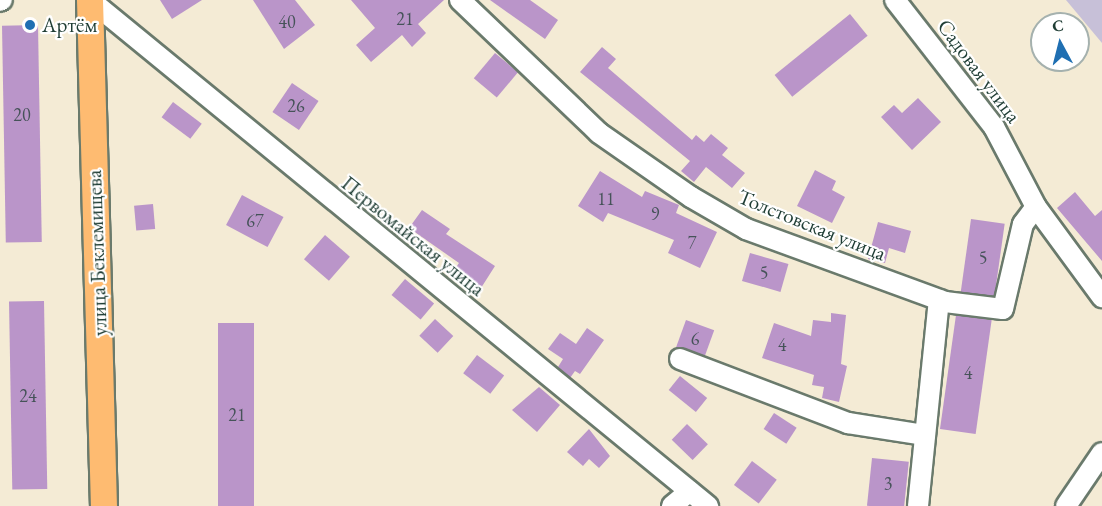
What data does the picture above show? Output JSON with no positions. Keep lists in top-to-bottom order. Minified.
{"streets":{"main road":["улица Беклемищева"],"street":["Садовая улица","Толстовская улица","Первомайская улица"]},"crossings":[["Садовая улица","Толстовская улица"],["Первомайская улица","улица Беклемищева"]],"places":["Артём"],"house_numbers":["21","40","26","20","11","9","67","7","5","5","6","4","4","24","21","3"],"north":"top"}
